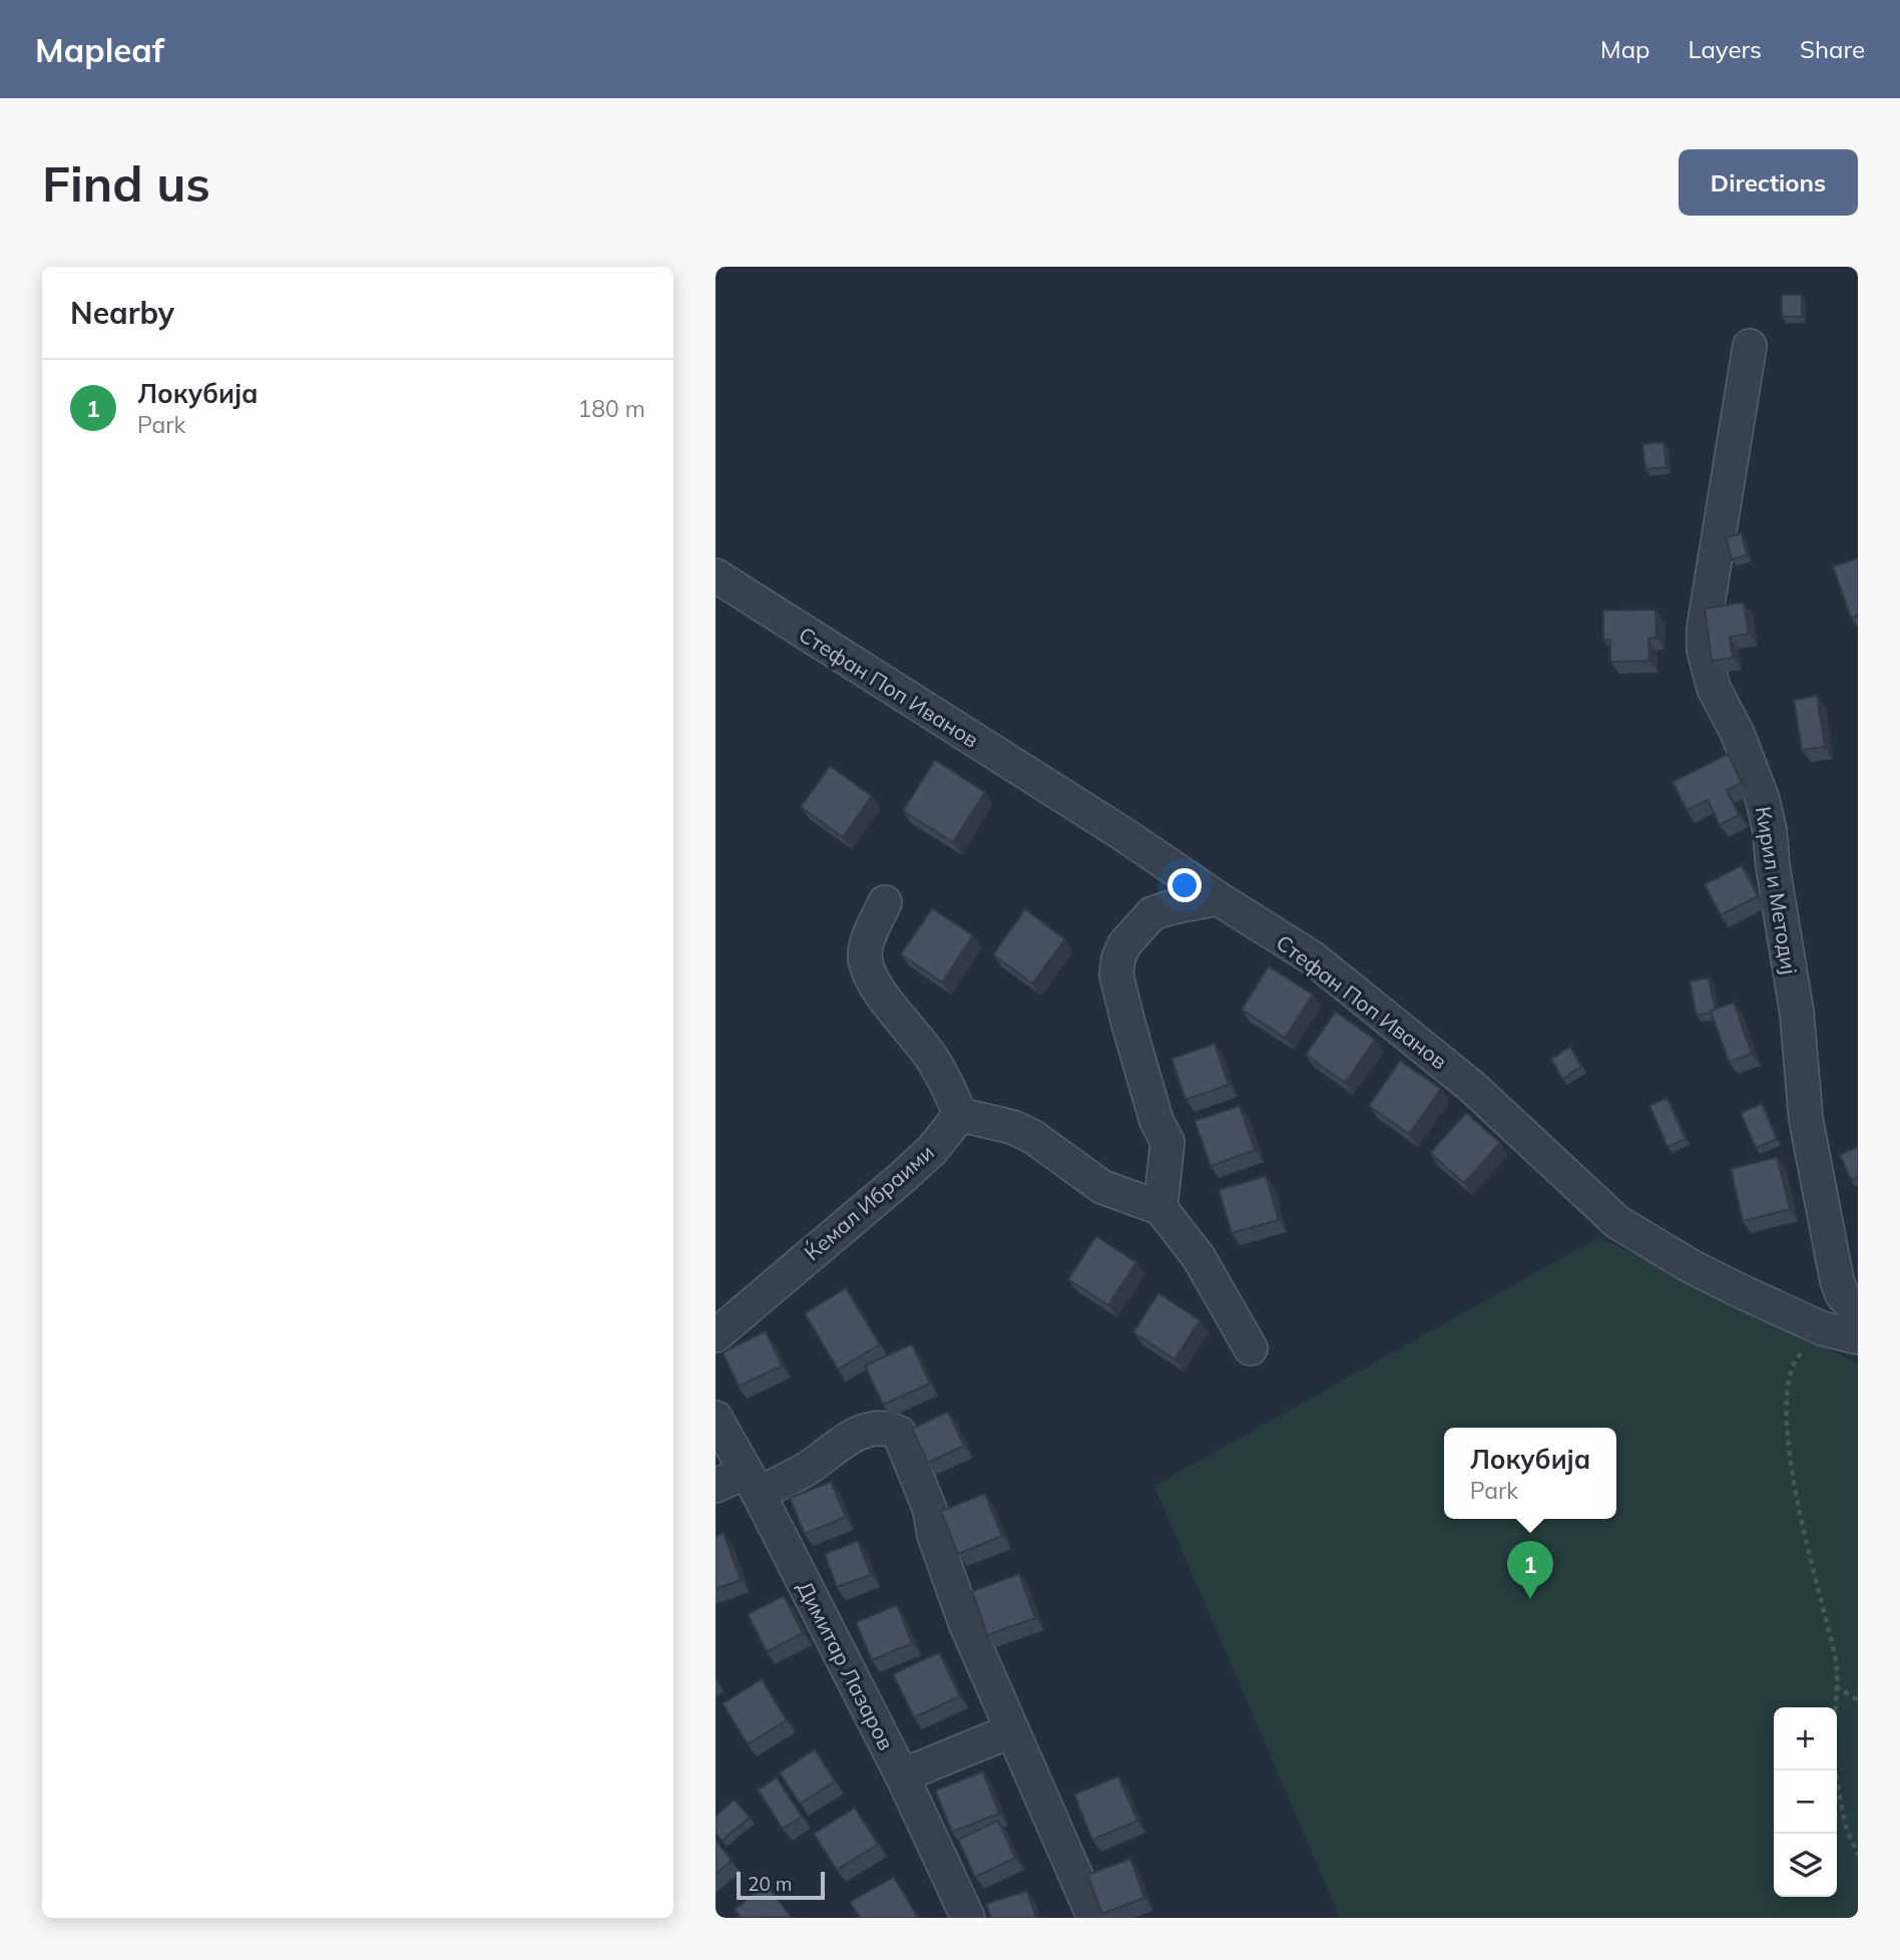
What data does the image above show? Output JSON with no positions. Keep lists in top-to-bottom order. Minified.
{"streets":{"street":["Стефан Поп Иванов","Кирил и Методиј","Ќемал Ибраими","Димитар Лазаров"]},"scale_bar":"20 m","page":{"header":"Mapleaf","nav":["Map","Layers","Share"],"buttons":"Directions","title":"Find us","heading":"Nearby","list":[{"mark":"1","name":"Локубија","note":"Park","value":"180 m"}],"popup":["Локубија","Park"],"pins":"1","map_buttons":["+","−"],"scale":"20 m"}}
